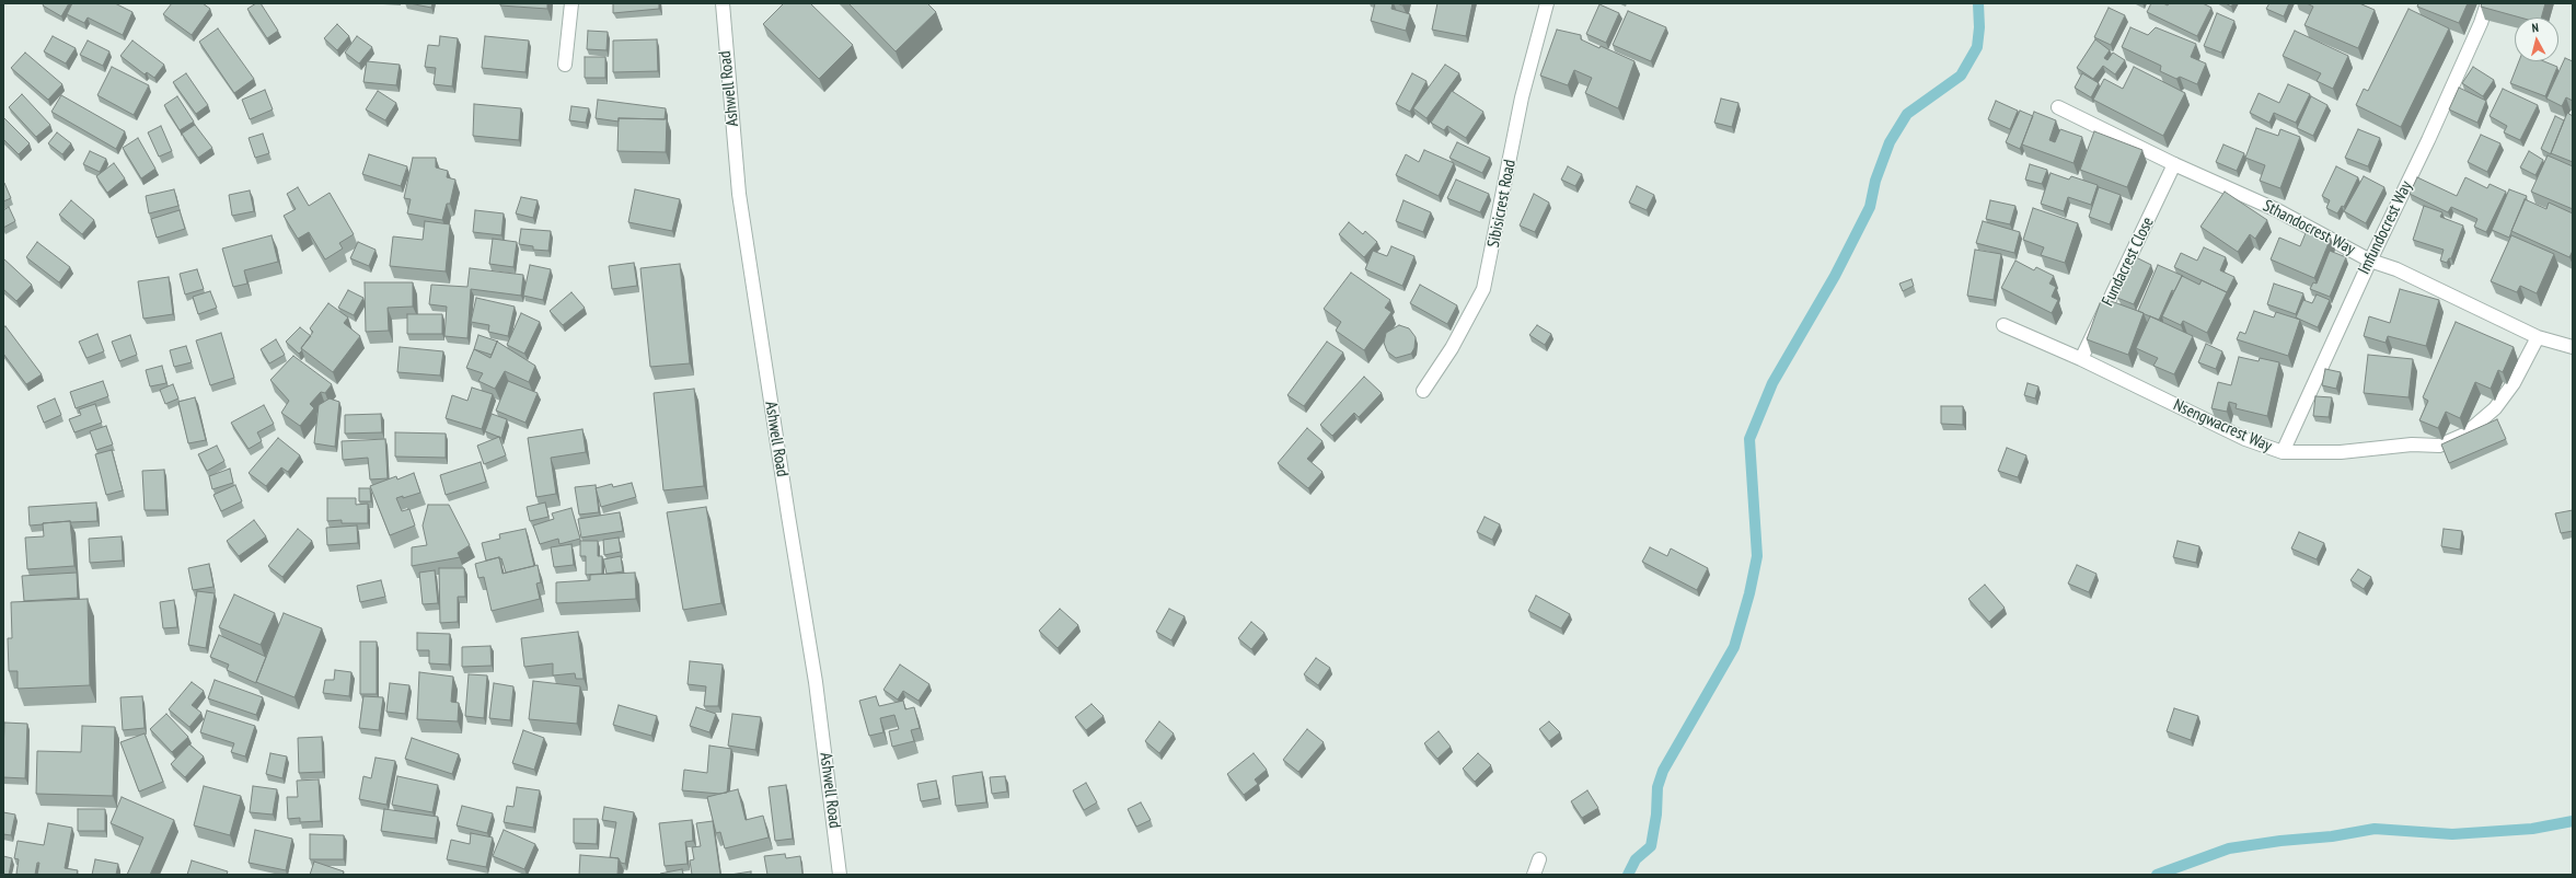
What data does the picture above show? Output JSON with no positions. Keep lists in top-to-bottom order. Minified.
{"streets":{"street":["Ashwell Road","Sibisicrest Road","Sthandocrest Way","Imfundocrest Way","Fundacrest Close","Nsengwacrest Way"]},"crossings":[["Sthandocrest Way","Imfundocrest Way"],["Sthandocrest Way","Fundacrest Close"],["Sthandocrest Way","Nsengwacrest Way"],["Imfundocrest Way","Nsengwacrest Way"],["Fundacrest Close","Nsengwacrest Way"]],"north":"top"}
